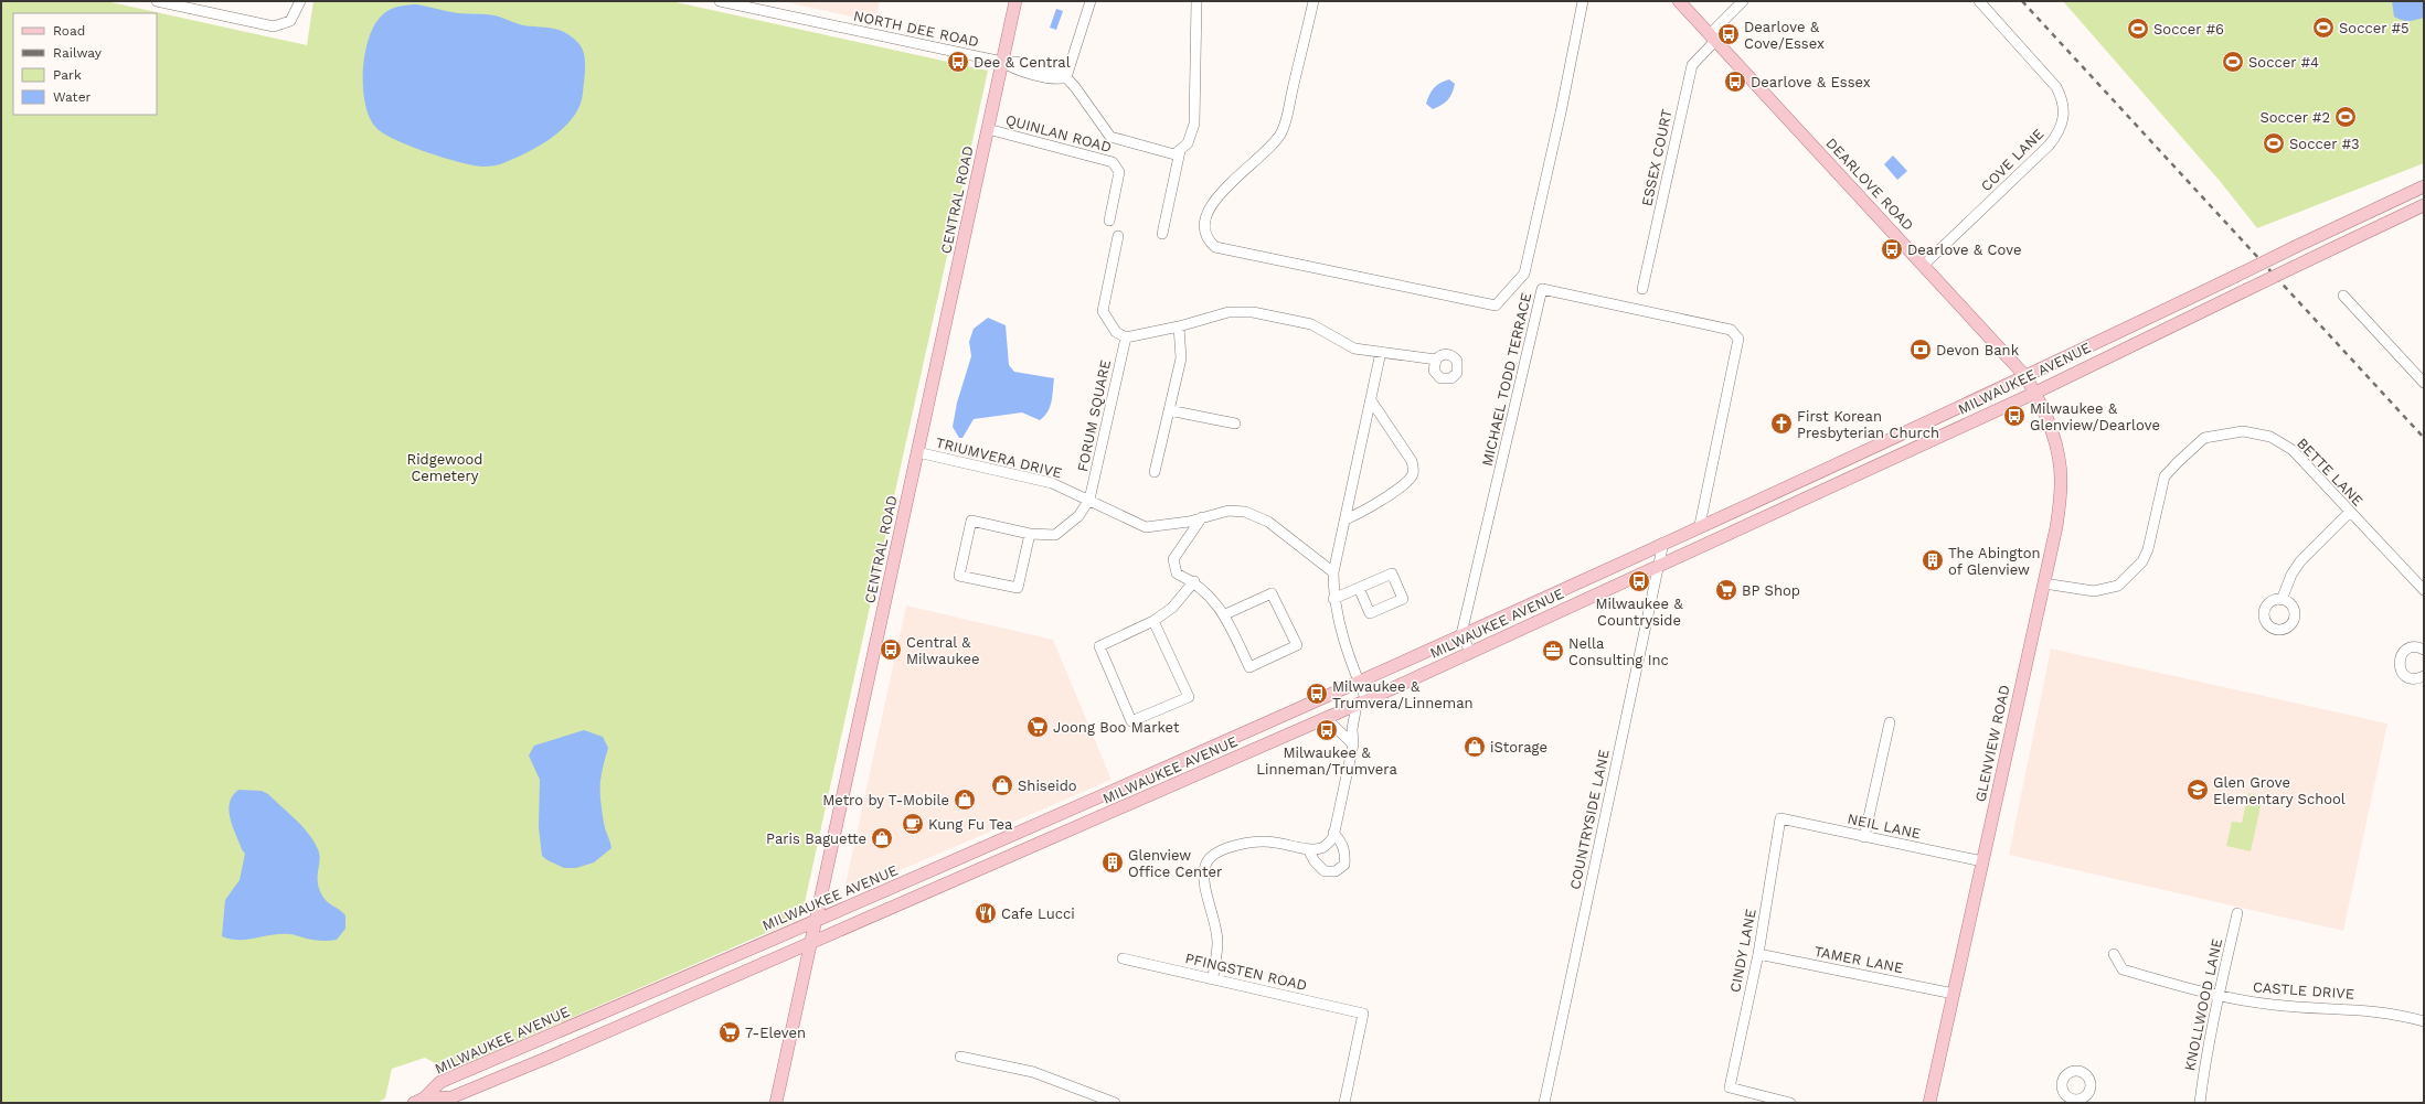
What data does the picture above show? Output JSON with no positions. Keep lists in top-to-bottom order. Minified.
{"streets":{"main road":["DEARLOVE ROAD","CENTRAL ROAD","MILWAUKEE AVENUE","GLENVIEW ROAD"],"street":["NORTH DEE ROAD","QUINLAN ROAD","ESSEX COURT","COVE LANE","MICHAEL TODD TERRACE","FORUM SQUARE","TRIUMVERA DRIVE","BETTE LANE","COUNTRYSIDE LANE","NEIL LANE","CINDY LANE","TAMER LANE","PFINGSTEN ROAD","CASTLE DRIVE","KNOLLWOOD LANE"]},"crossings":[["NORTH DEE ROAD","CENTRAL ROAD"],["QUINLAN ROAD","CENTRAL ROAD"],["ESSEX COURT","DEARLOVE ROAD"],["COVE LANE","DEARLOVE ROAD"],["DEARLOVE ROAD","MILWAUKEE AVENUE"],["DEARLOVE ROAD","GLENVIEW ROAD"],["CENTRAL ROAD","MILWAUKEE AVENUE"],["CENTRAL ROAD","TRIUMVERA DRIVE"],["MILWAUKEE AVENUE","MICHAEL TODD TERRACE"],["MILWAUKEE AVENUE","GLENVIEW ROAD"],["MILWAUKEE AVENUE","COUNTRYSIDE LANE"],["FORUM SQUARE","TRIUMVERA DRIVE"],["BETTE LANE","GLENVIEW ROAD"],["GLENVIEW ROAD","NEIL LANE"],["GLENVIEW ROAD","TAMER LANE"],["NEIL LANE","CINDY LANE"],["CINDY LANE","TAMER LANE"],["CASTLE DRIVE","KNOLLWOOD LANE"]],"parks":["Ridgewood Cemetery"],"places":{"sports":["Soccer #5","Soccer #6","Soccer #4","Soccer #2","Soccer #3"],"bus stop":["Dearlove & Cove/Essex","Dee & Central","Dearlove & Essex","Dearlove & Cove","Milwaukee & Glenview/Dearlove","Milwaukee & Countryside","Central & Milwaukee","Milwaukee & Trumvera/Linneman","Milwaukee & Linneman/Trumvera"],"bank":["Devon Bank"],"church":["First Korean Presbyterian Church"],"building":["The Abington of Glenview","Glenview Office Center"],"supermarket":["BP Shop","Joong Boo Market","7-Eleven"],"office":["Nella Consulting Inc"],"shop":["iStorage","Shiseido","Metro by T-Mobile","Paris Baguette"],"school or university":["Glen Grove Elementary School"],"cafe":["Kung Fu Tea"],"restaurant":["Cafe Lucci"]},"legend":["Road","Railway","Park","Water"]}
